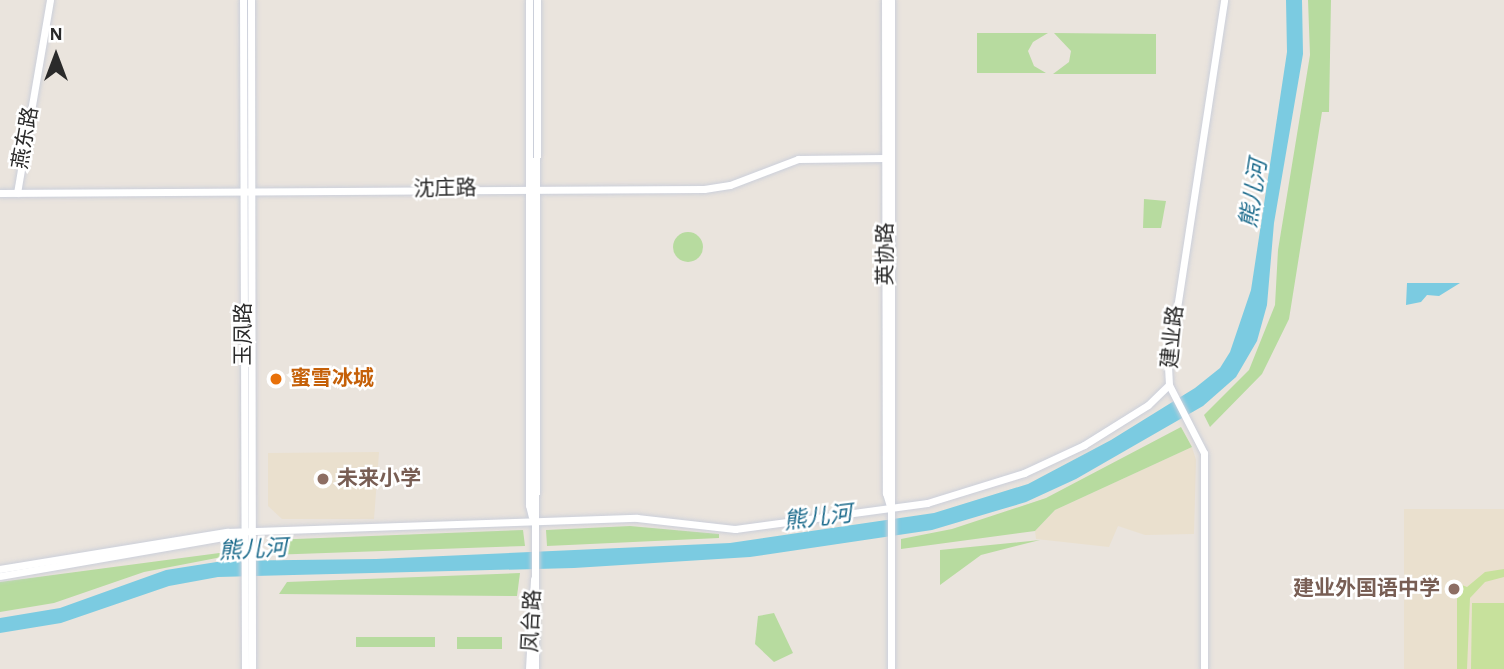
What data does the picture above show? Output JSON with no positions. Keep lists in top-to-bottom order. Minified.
{"streets":{"street":["燕东路","沈庄路","英协路","玉凤路","建业路","凤台路"]},"crossings":[["燕东路","沈庄路"],["沈庄路","英协路"],["沈庄路","玉凤路"]],"water":["熊儿河"],"places":["蜜雪冰城","未来小学","建业外国语中学"],"north":"top"}
